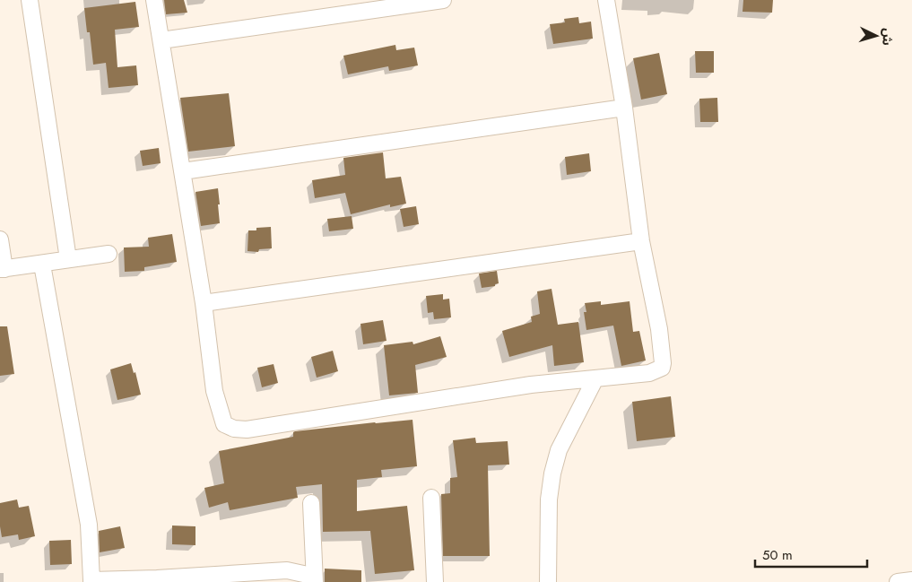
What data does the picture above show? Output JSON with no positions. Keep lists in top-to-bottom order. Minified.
{"scale_bar":"50 m","north":"right"}
